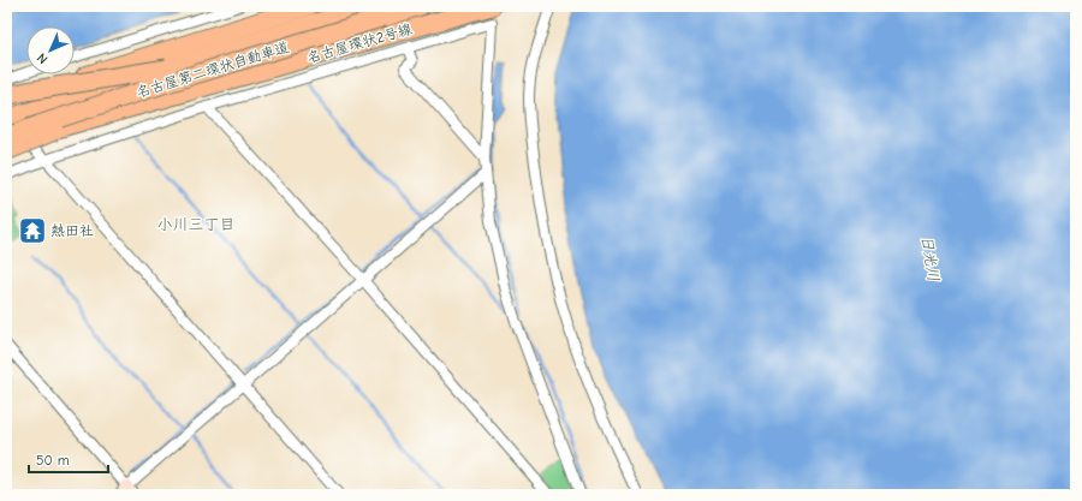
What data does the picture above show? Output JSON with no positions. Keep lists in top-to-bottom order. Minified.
{"streets":{"highway":["名古屋環状2号線","名古屋第二環状自動車道"]},"crossings":[["名古屋環状2号線","名古屋第二環状自動車道"]],"districts":["小川三丁目"],"water":["日光川"],"places":{"temple":["熱田社"]},"scale_bar":"50 m","north":"bottom left"}
